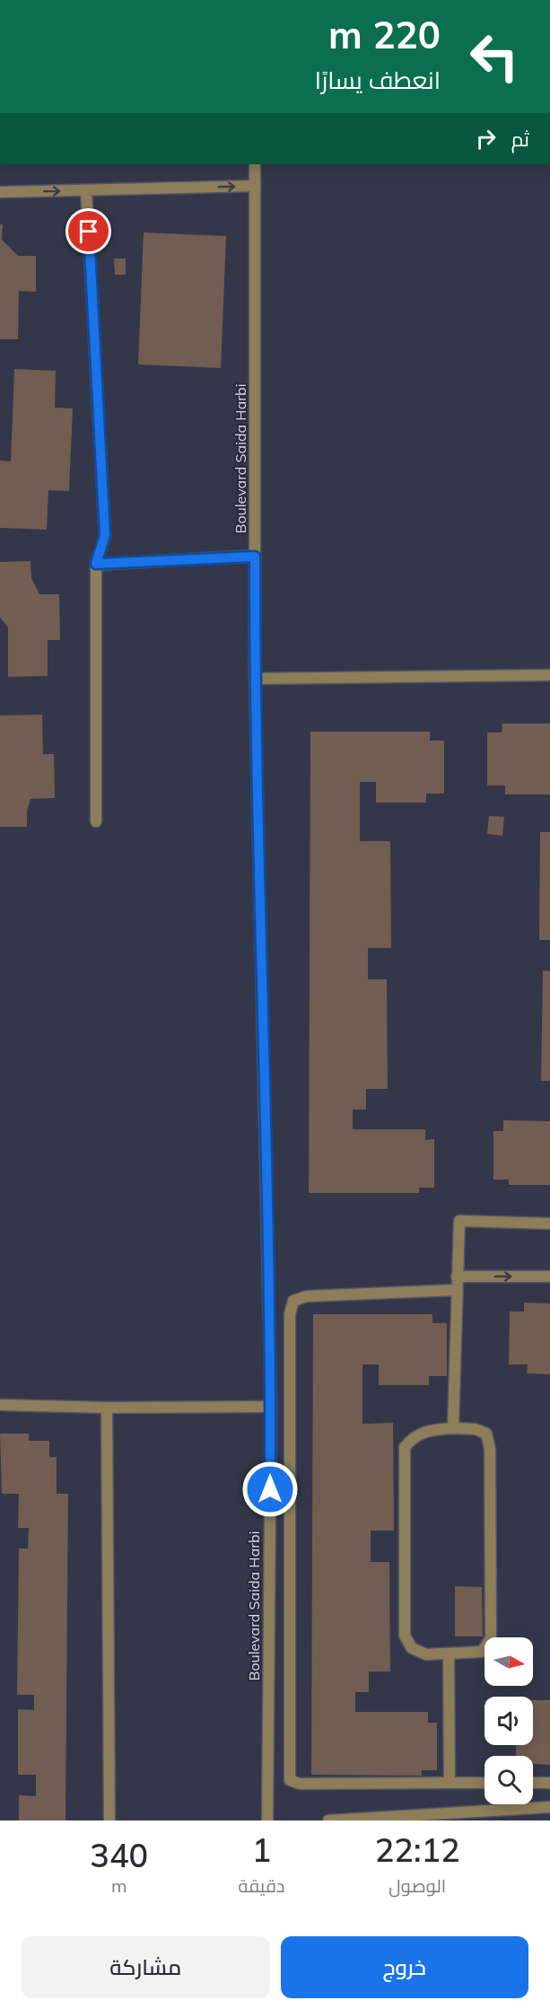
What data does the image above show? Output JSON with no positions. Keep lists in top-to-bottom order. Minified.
{"streets":{"street":["Boulevard Saida Harbi"]},"north":"right","page":{"turn":["220 m","انعطف يسارًا"],"then":"ثم","eta":["22:12","الوصول","1","دقيقة","340","m"],"buttons":["خروج","مشاركة"]}}
